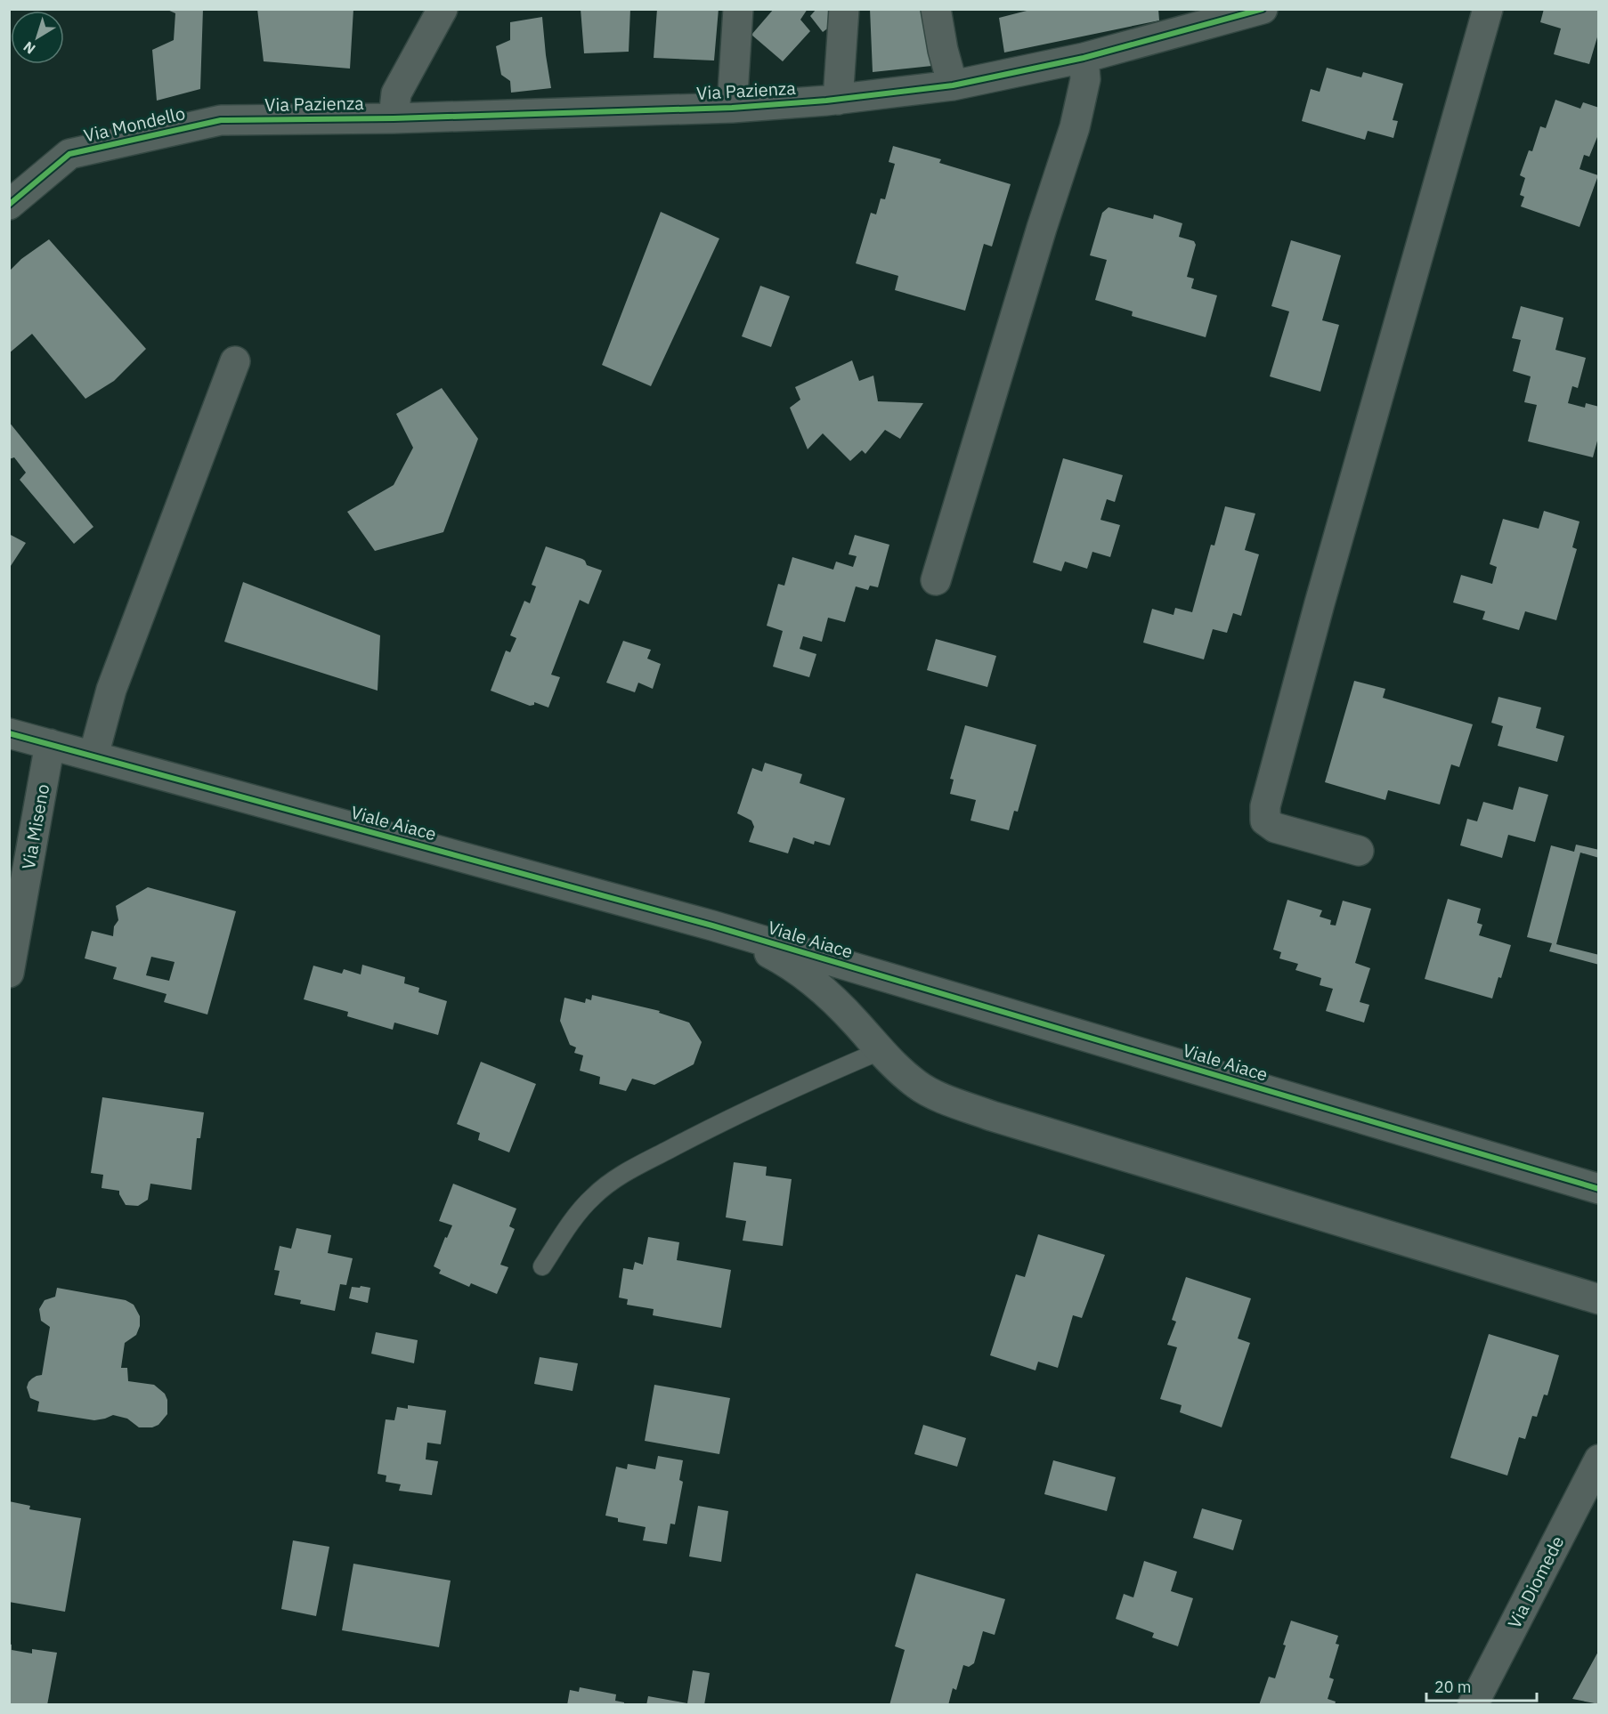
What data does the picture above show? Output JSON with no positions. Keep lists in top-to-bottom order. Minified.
{"streets":{"street":["Via Pazienza","Via Mondello","Viale Aiace","Via Miseno","Via Diomede"]},"crossings":[["Via Pazienza","Via Mondello"],["Viale Aiace","Via Miseno"]],"scale_bar":"20 m","north":"bottom left"}
